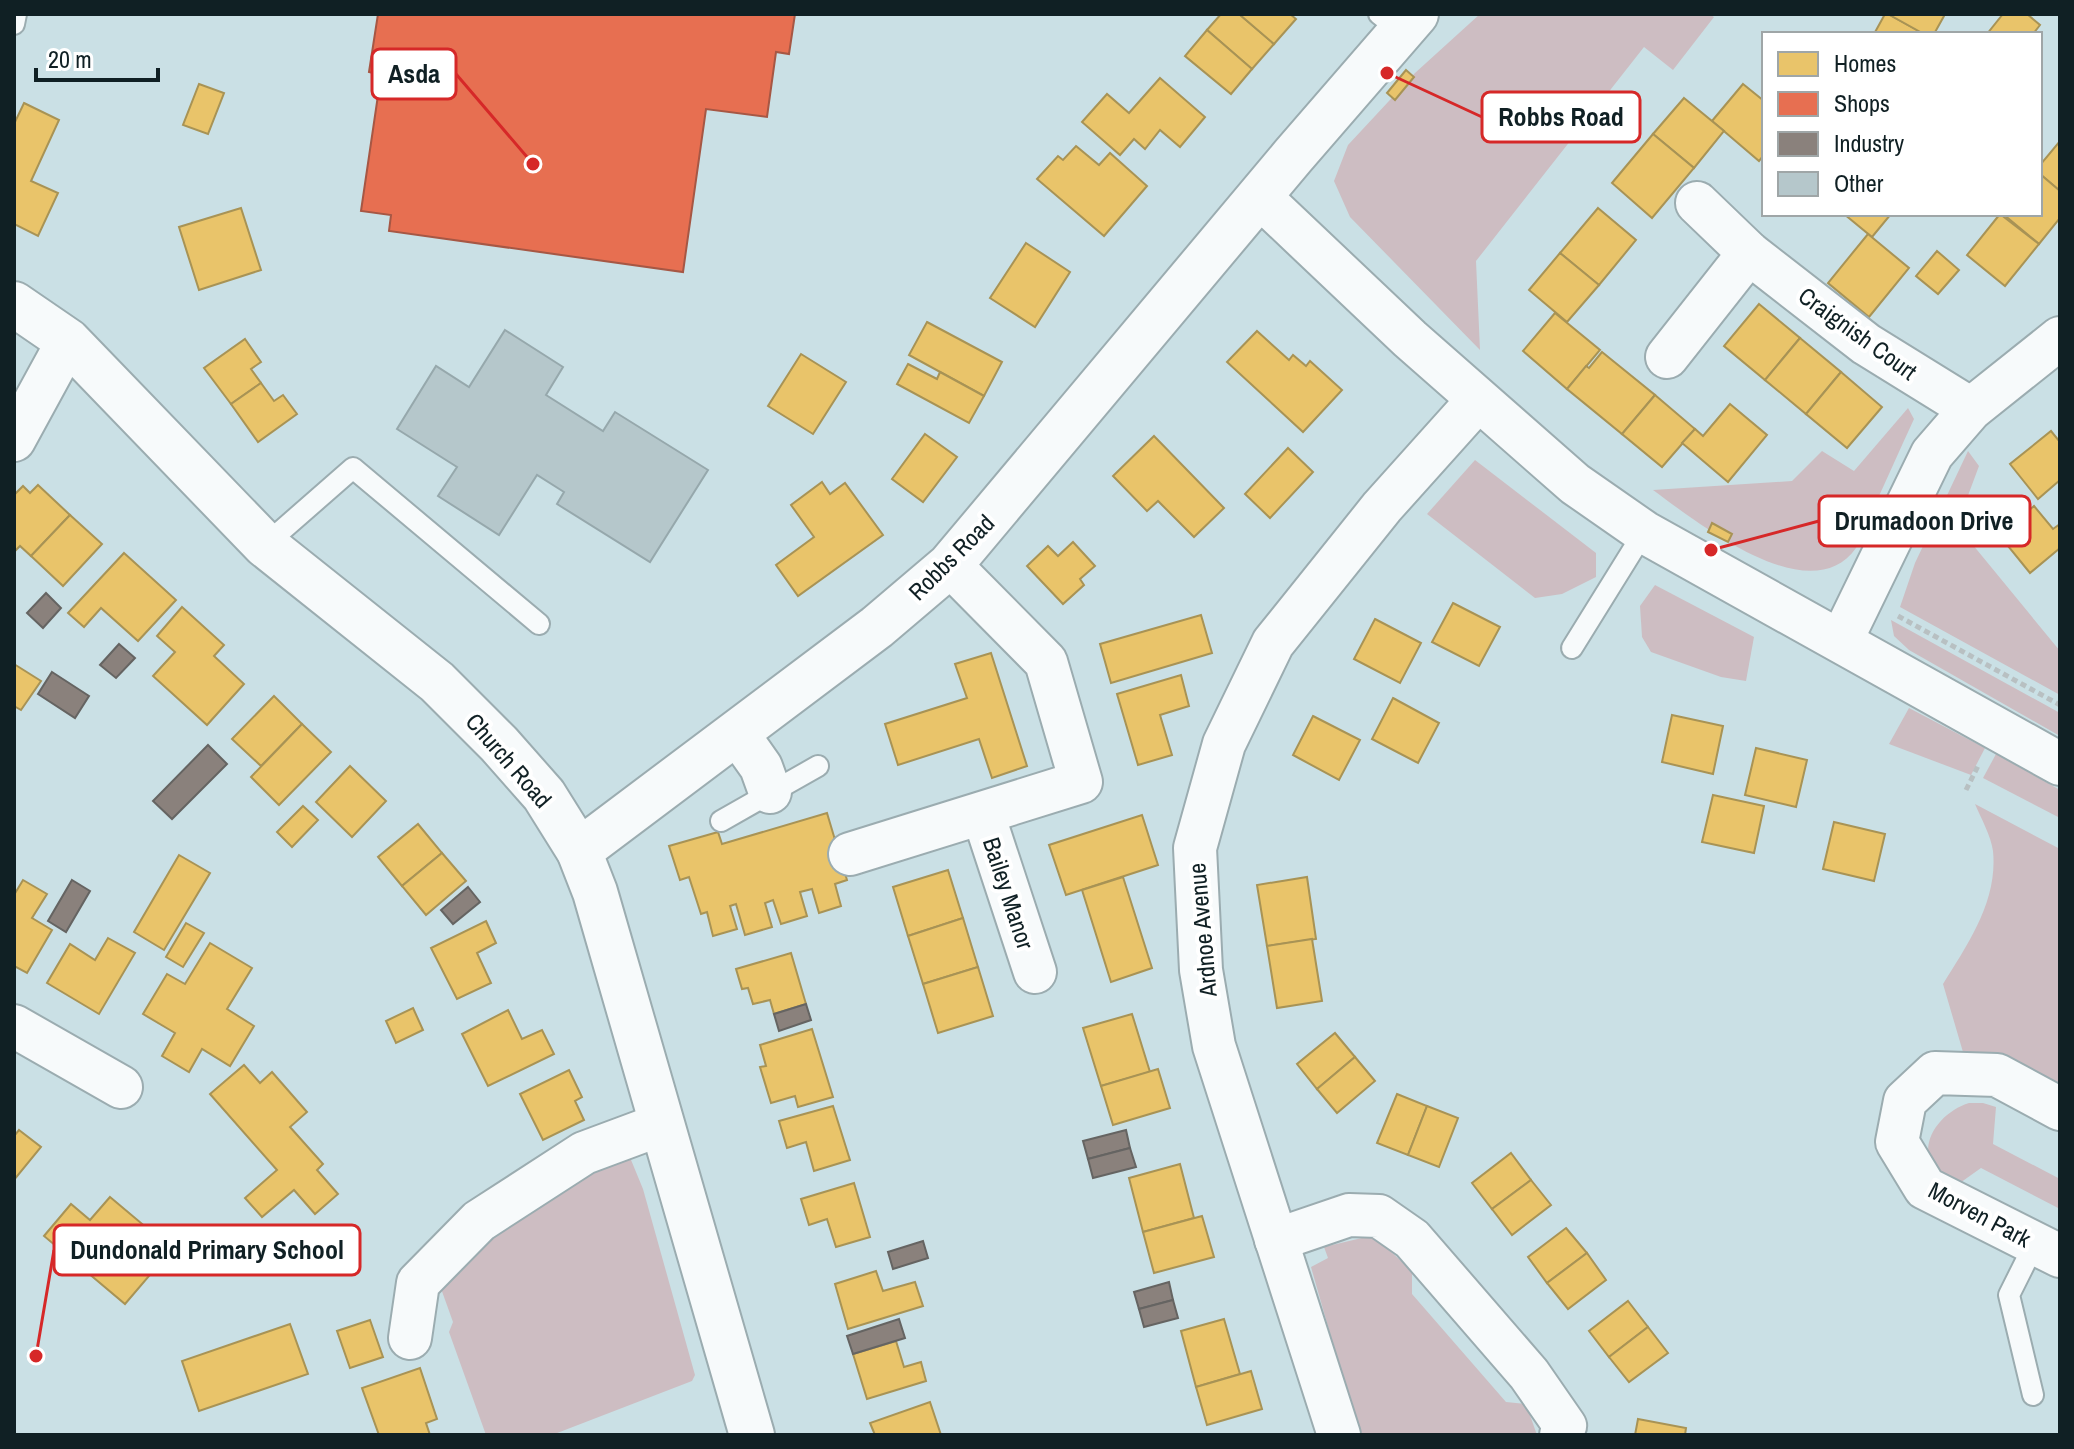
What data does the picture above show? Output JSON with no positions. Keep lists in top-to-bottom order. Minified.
{"streets":{"street":["Craignish Court","Robbs Road","Church Road","Bailey Manor","Ardnoe Avenue","Morven Park"]},"crossings":[["Robbs Road","Church Road"],["Robbs Road","Bailey Manor"]],"places":["Robbs Road","Asda","Drumadoon Drive","Dundonald Primary School"],"legend":["Homes","Shops","Industry","Other"],"scale_bar":"20 m"}
